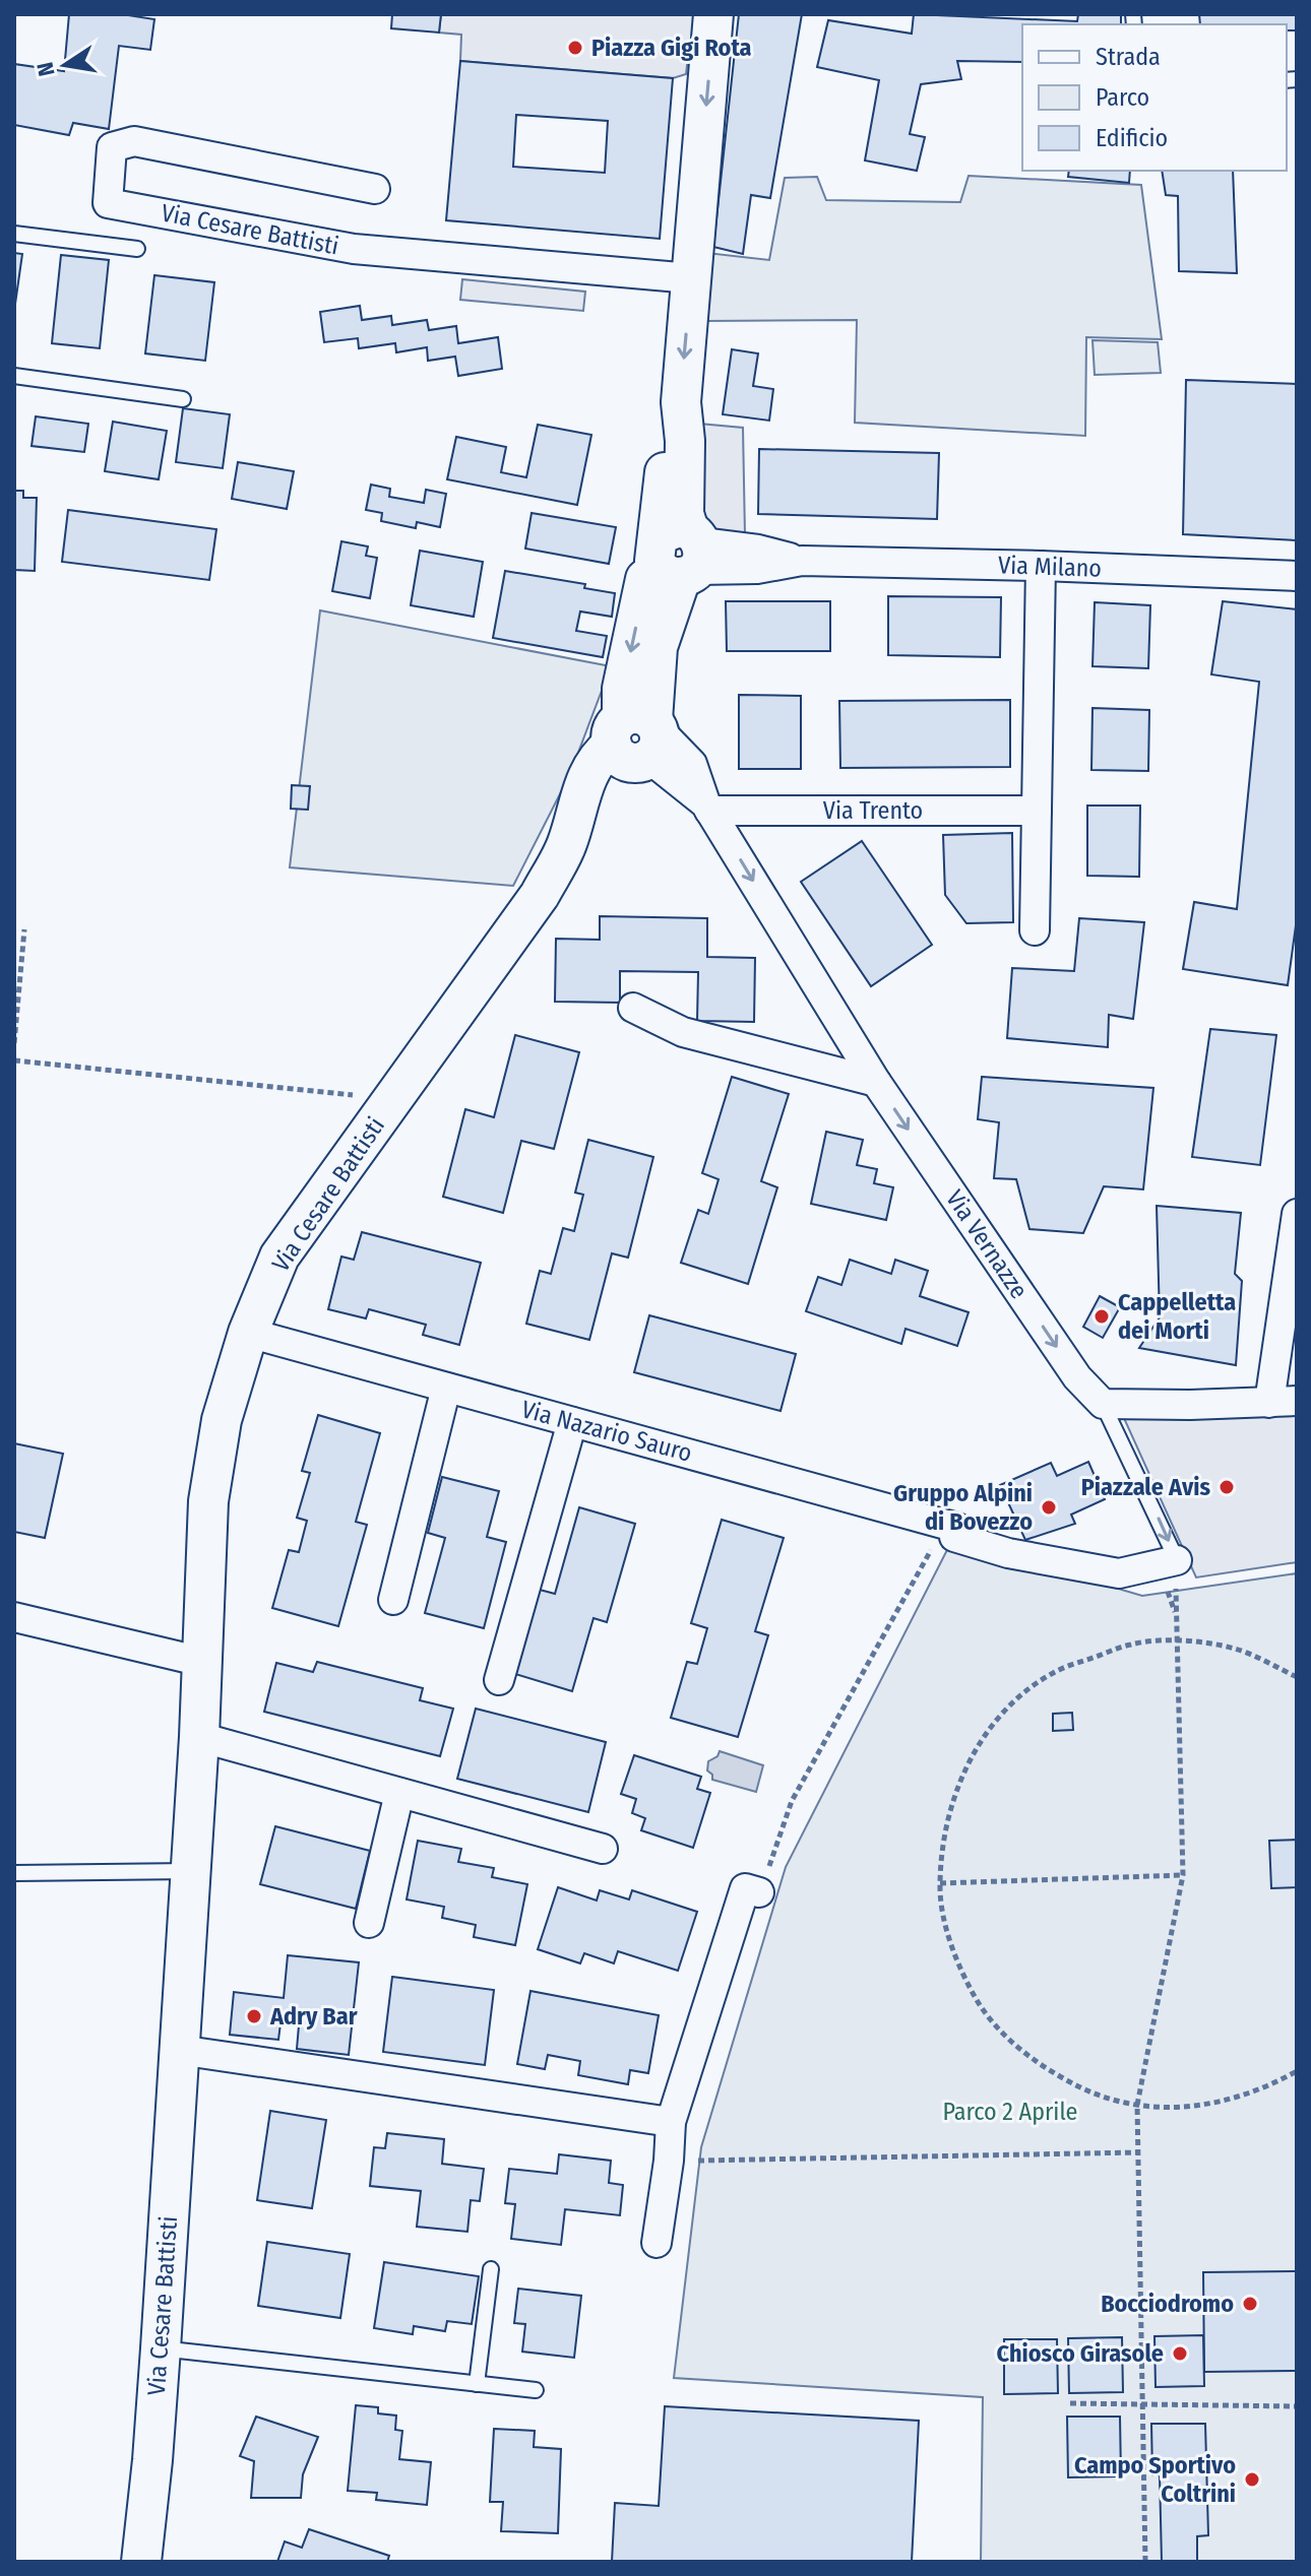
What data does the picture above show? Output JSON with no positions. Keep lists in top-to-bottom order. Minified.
{"streets":{"street":["Via Cesare Battisti","Via Milano","Via Trento","Via Vernazze","Via Nazario Sauro"]},"crossings":[["Via Cesare Battisti","Via Vernazze"],["Via Cesare Battisti","Via Nazario Sauro"],["Via Trento","Via Vernazze"]],"one_way":["Via Vernazze"],"parks":["Parco 2 Aprile"],"places":["Piazza Gigi Rota","Cappelletta dei Morti","Piazzale Avis","Gruppo Alpini di Bovezzo","Adry Bar","Bocciodromo","Chiosco Girasole","Campo Sportivo Coltrini"],"legend":["Strada","Parco","Edificio"],"north":"left"}
